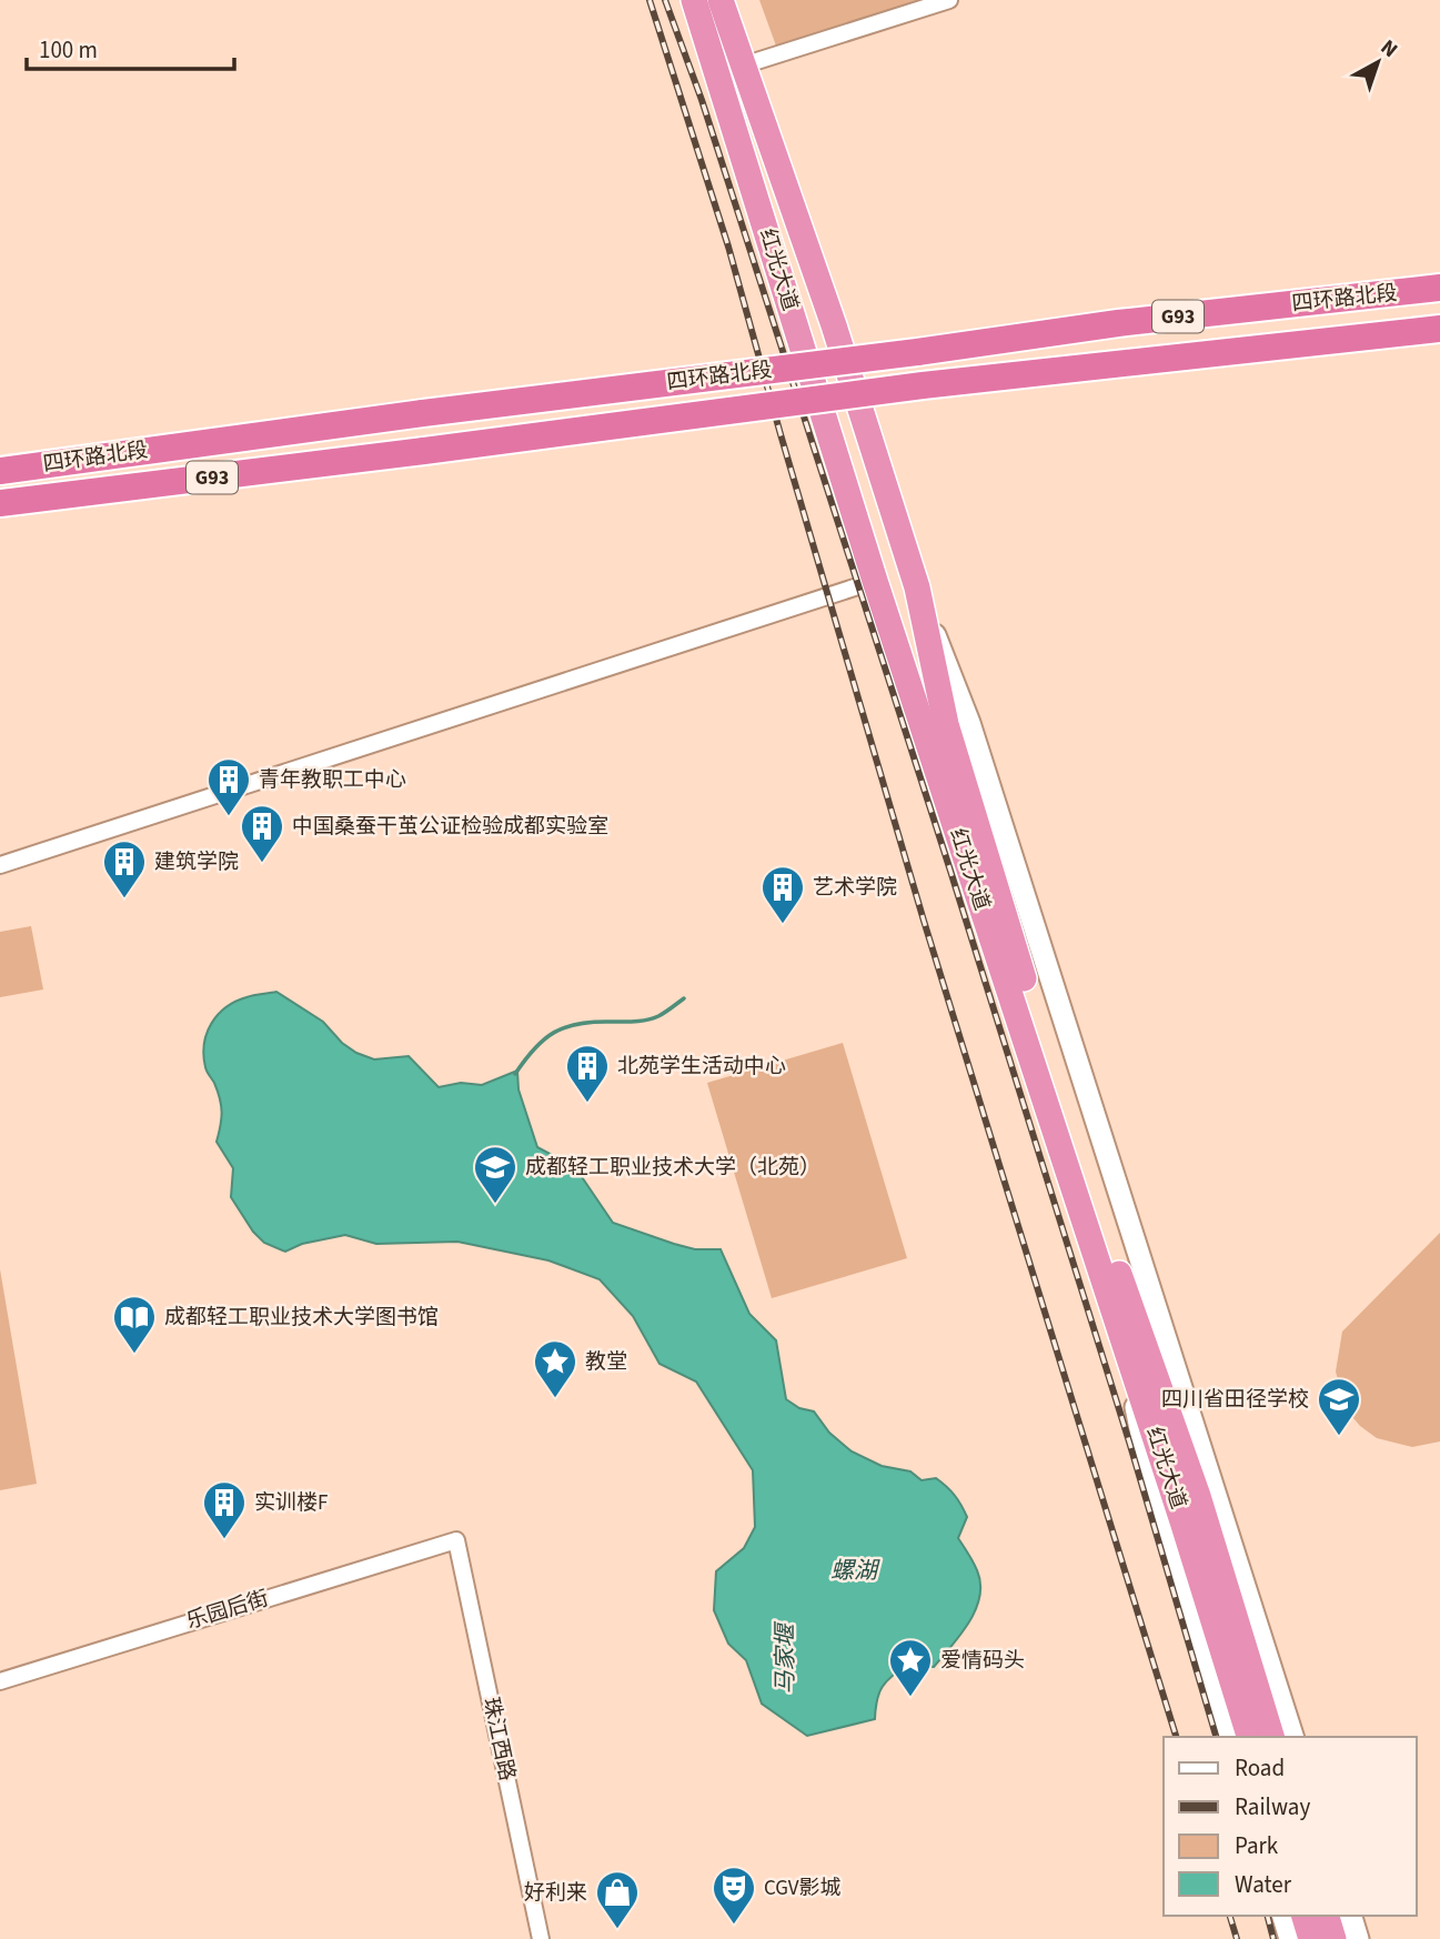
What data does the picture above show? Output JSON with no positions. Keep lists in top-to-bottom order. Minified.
{"streets":{"highway":["红光大道","四环路北段","G93"],"street":["乐园后街","珠江西路"]},"crossings":[["乐园后街","珠江西路"]],"water":["螺湖","马家堰"],"places":{"building":["青年教职工中心","中国桑蚕干茧公证检验成都实验室","建筑学院","艺术学院","北苑学生活动中心","实训楼F"],"school or university":["成都轻工职业技术大学（北苑）","四川省田径学校"],"library":["成都轻工职业技术大学图书馆"],"place":["教堂","爱情码头"],"theatre":["CGV影城"],"shop":["好利来"]},"legend":["Road","Railway","Park","Water"],"scale_bar":"100 m","north":"top right"}
